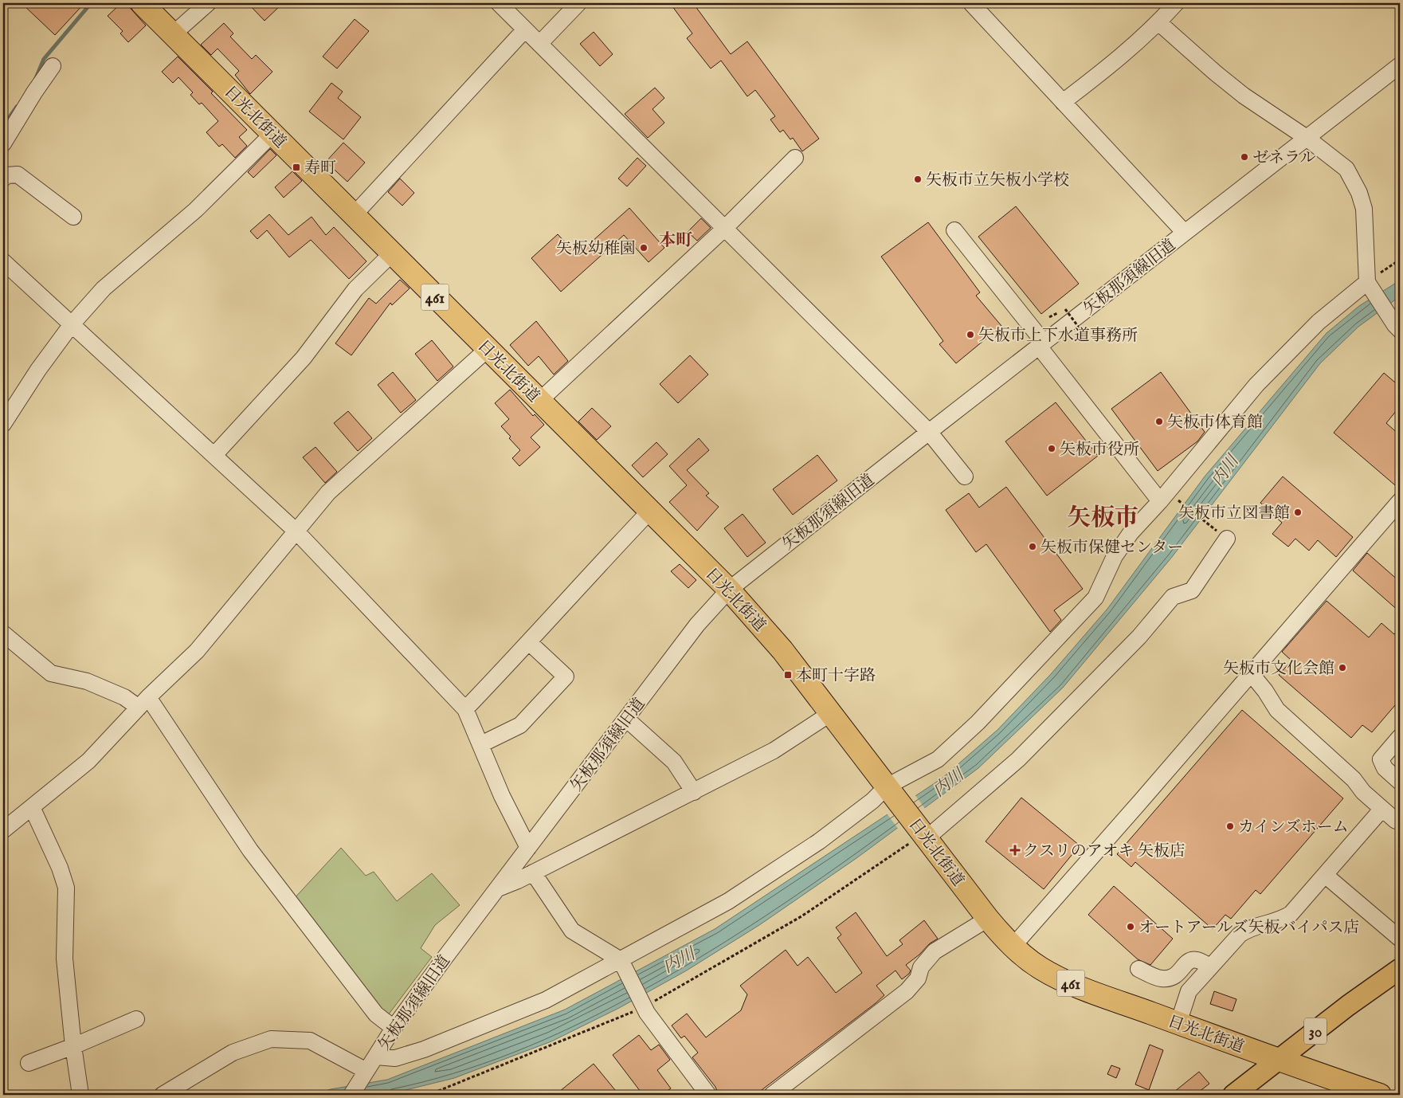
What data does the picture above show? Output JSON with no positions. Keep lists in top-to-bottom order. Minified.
{"streets":{"highway":["日光北街道","461"],"main road":["30"],"street":["矢板那須線旧道"]},"crossings":[["日光北街道","矢板那須線旧道"],["日光北街道","30"]],"districts":["本町","矢板市"],"water":["内川"],"places":{"other":["ゼネラル","矢板市立矢板小学校","矢板幼稚園","矢板市上下水道事務所","矢板市体育館","矢板市役所","矢板市立図書館","矢板市保健センター","矢板市文化会館","カインズホーム","オートアールズ矢板バイパス店"],"transit":["寿町","本町十字路"],"health":["クスリのアオキ 矢板店"]}}
